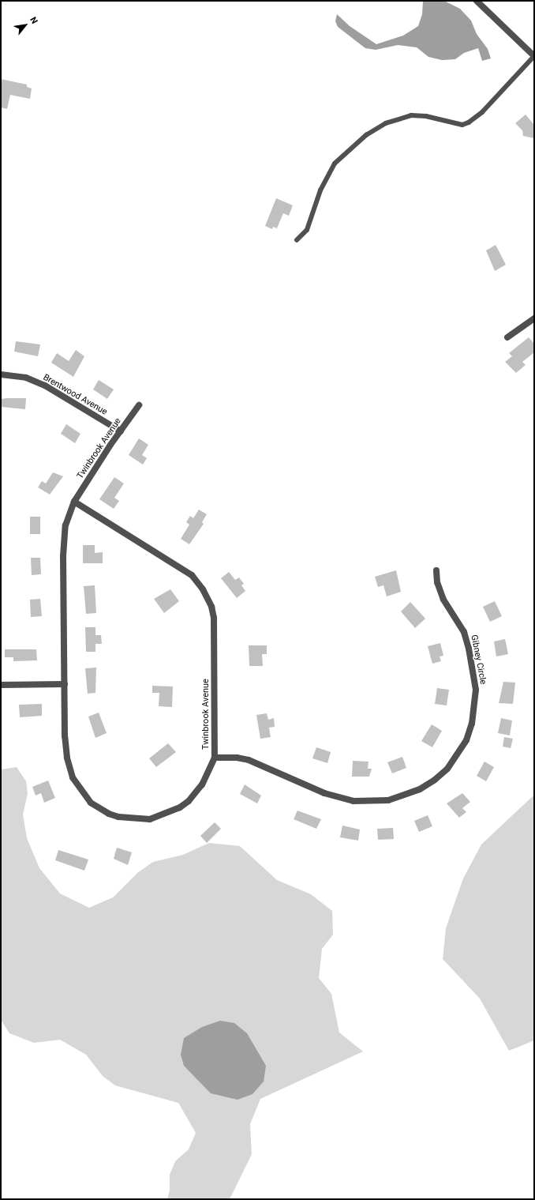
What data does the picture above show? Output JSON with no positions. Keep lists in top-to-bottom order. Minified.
{"streets":{"street":["Brentwood Avenue","Twinbrook Avenue","Gibney Circle"]},"crossings":[["Brentwood Avenue","Twinbrook Avenue"],["Twinbrook Avenue","Gibney Circle"]],"north":"top right"}
